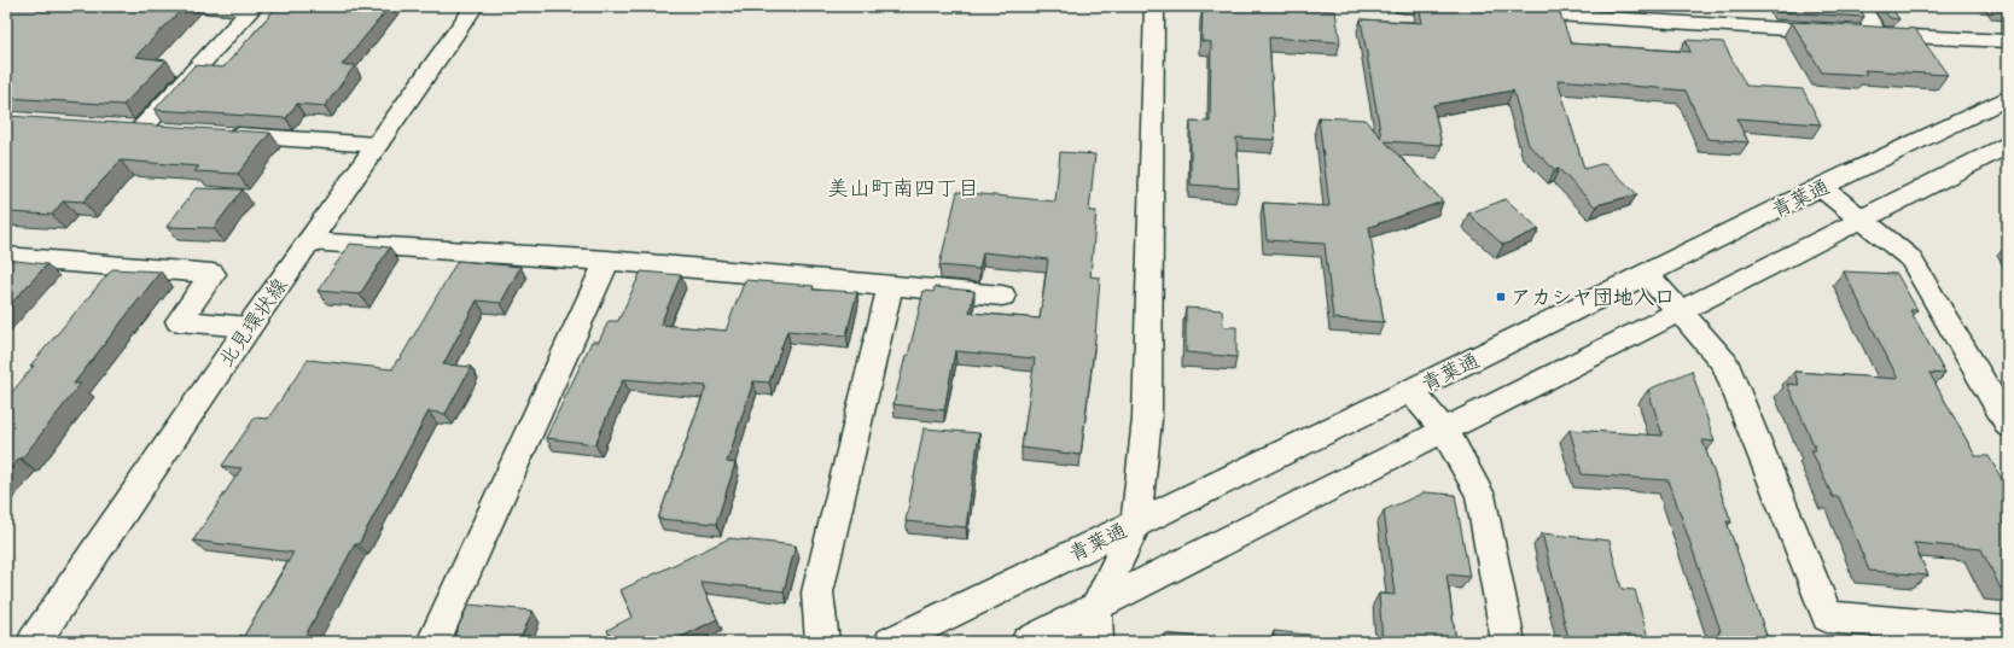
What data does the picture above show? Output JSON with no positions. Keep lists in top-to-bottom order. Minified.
{"streets":{"street":["青葉通","北見環状線"]},"districts":["美山町南四丁目"],"places":{"transit":["アカシヤ団地入口"]}}
